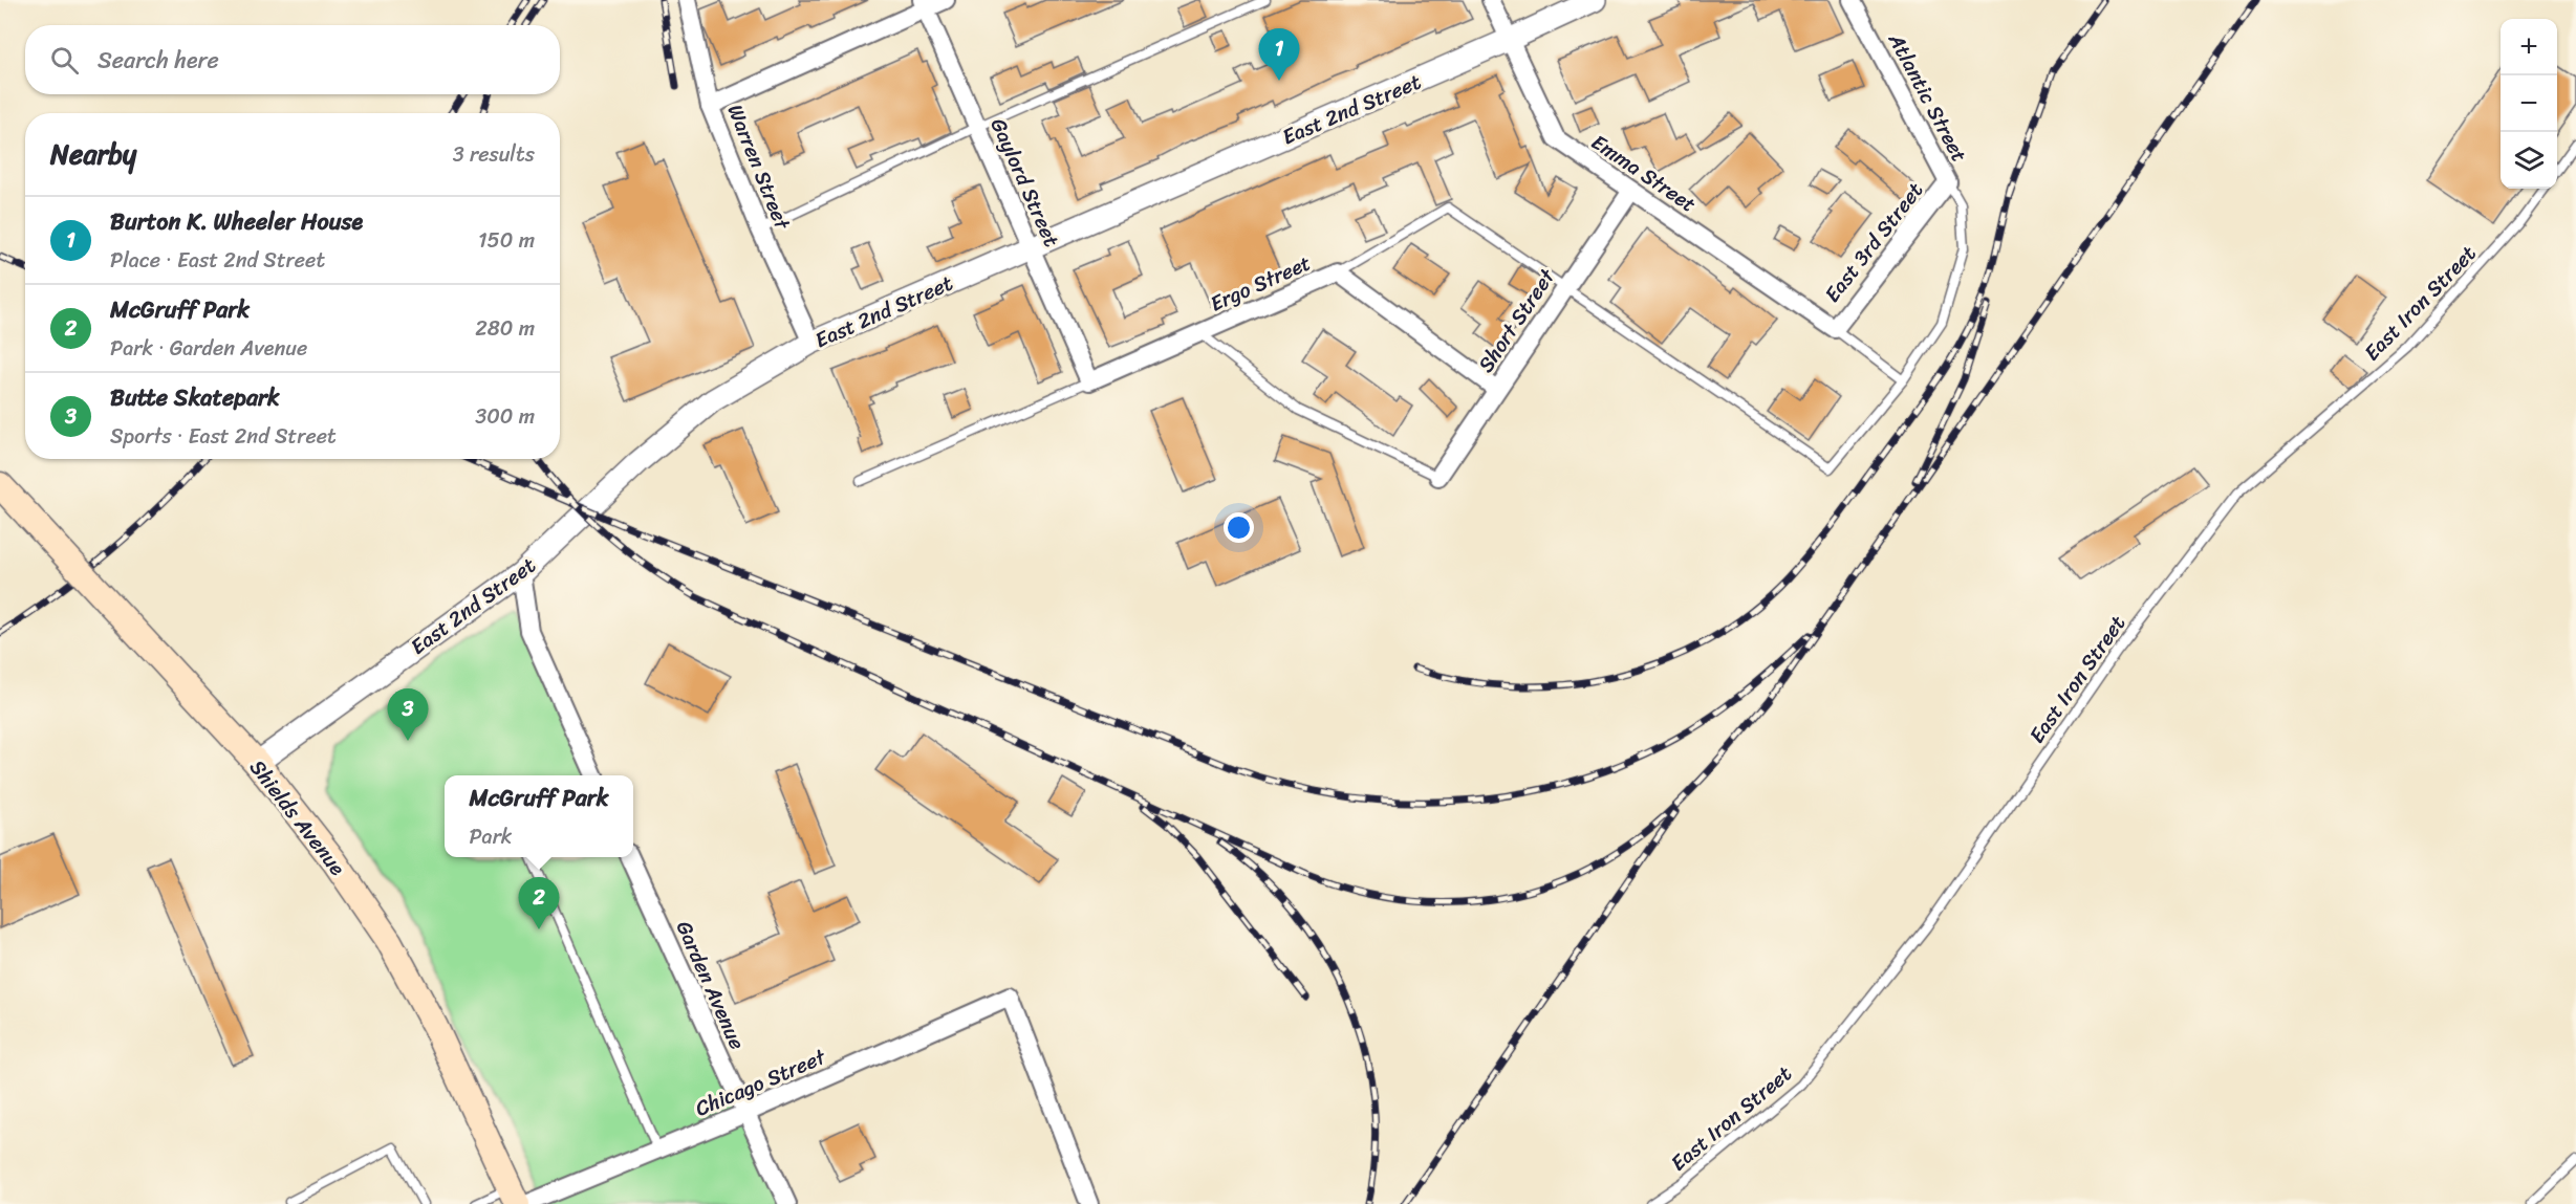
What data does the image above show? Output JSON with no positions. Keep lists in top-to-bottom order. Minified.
{"streets":{"main road":["Shields Avenue"],"street":["Atlantic Street","East 2nd Street","Warren Street","Emma Street","Gaylord Street","East 3rd Street","Ergo Street","Short Street","Garden Avenue","Chicago Street"],"lane":["East Iron Street"]},"crossings":[["Atlantic Street","East 3rd Street"],["East 2nd Street","Warren Street"],["East 2nd Street","Emma Street"],["East 2nd Street","Gaylord Street"],["East 2nd Street","Shields Avenue"],["Emma Street","East 3rd Street"],["Emma Street","Short Street"],["Gaylord Street","Ergo Street"],["Ergo Street","Short Street"],["Shields Avenue","Chicago Street"],["Garden Avenue","Chicago Street"]],"page":{"map_buttons":["+","−"],"search":"Search here","pins":["1","3","2"],"heading":["Nearby","3 results"],"list":[{"mark":"1","name":"Burton K. Wheeler House","note":"Place · East 2nd Street","value":"150 m"},{"mark":"2","name":"McGruff Park","note":"Park · Garden Avenue","value":"280 m"},{"mark":"3","name":"Butte Skatepark","note":"Sports · East 2nd Street","value":"300 m"}],"popup":["McGruff Park","Park"]}}
